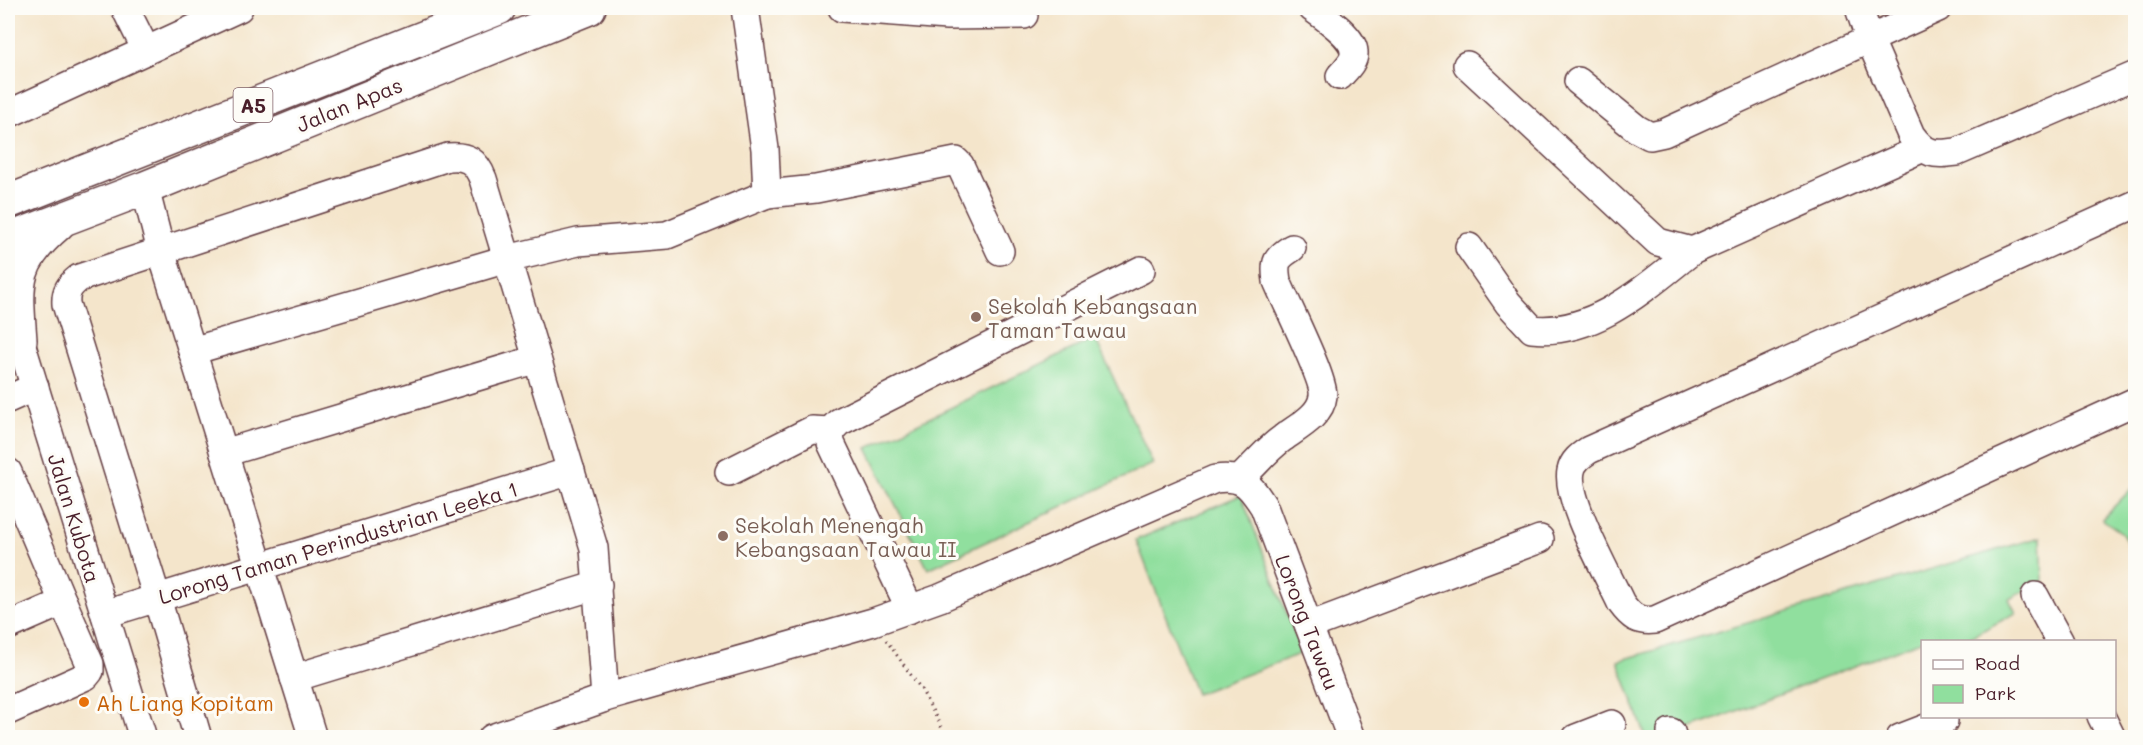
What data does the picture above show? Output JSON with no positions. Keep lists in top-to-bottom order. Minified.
{"streets":{"highway":["Jalan Apas","A5"],"street":["Jalan Kubota","Lorong Taman Perindustrian Leeka 1","Lorong Tawau"]},"crossings":[["Jalan Kubota","Lorong Taman Perindustrian Leeka 1"]],"places":["Sekolah Kebangsaan Taman Tawau","Sekolah Menengah Kebangsaan Tawau II","Ah Liang Kopitam"],"legend":["Road","Park"]}
